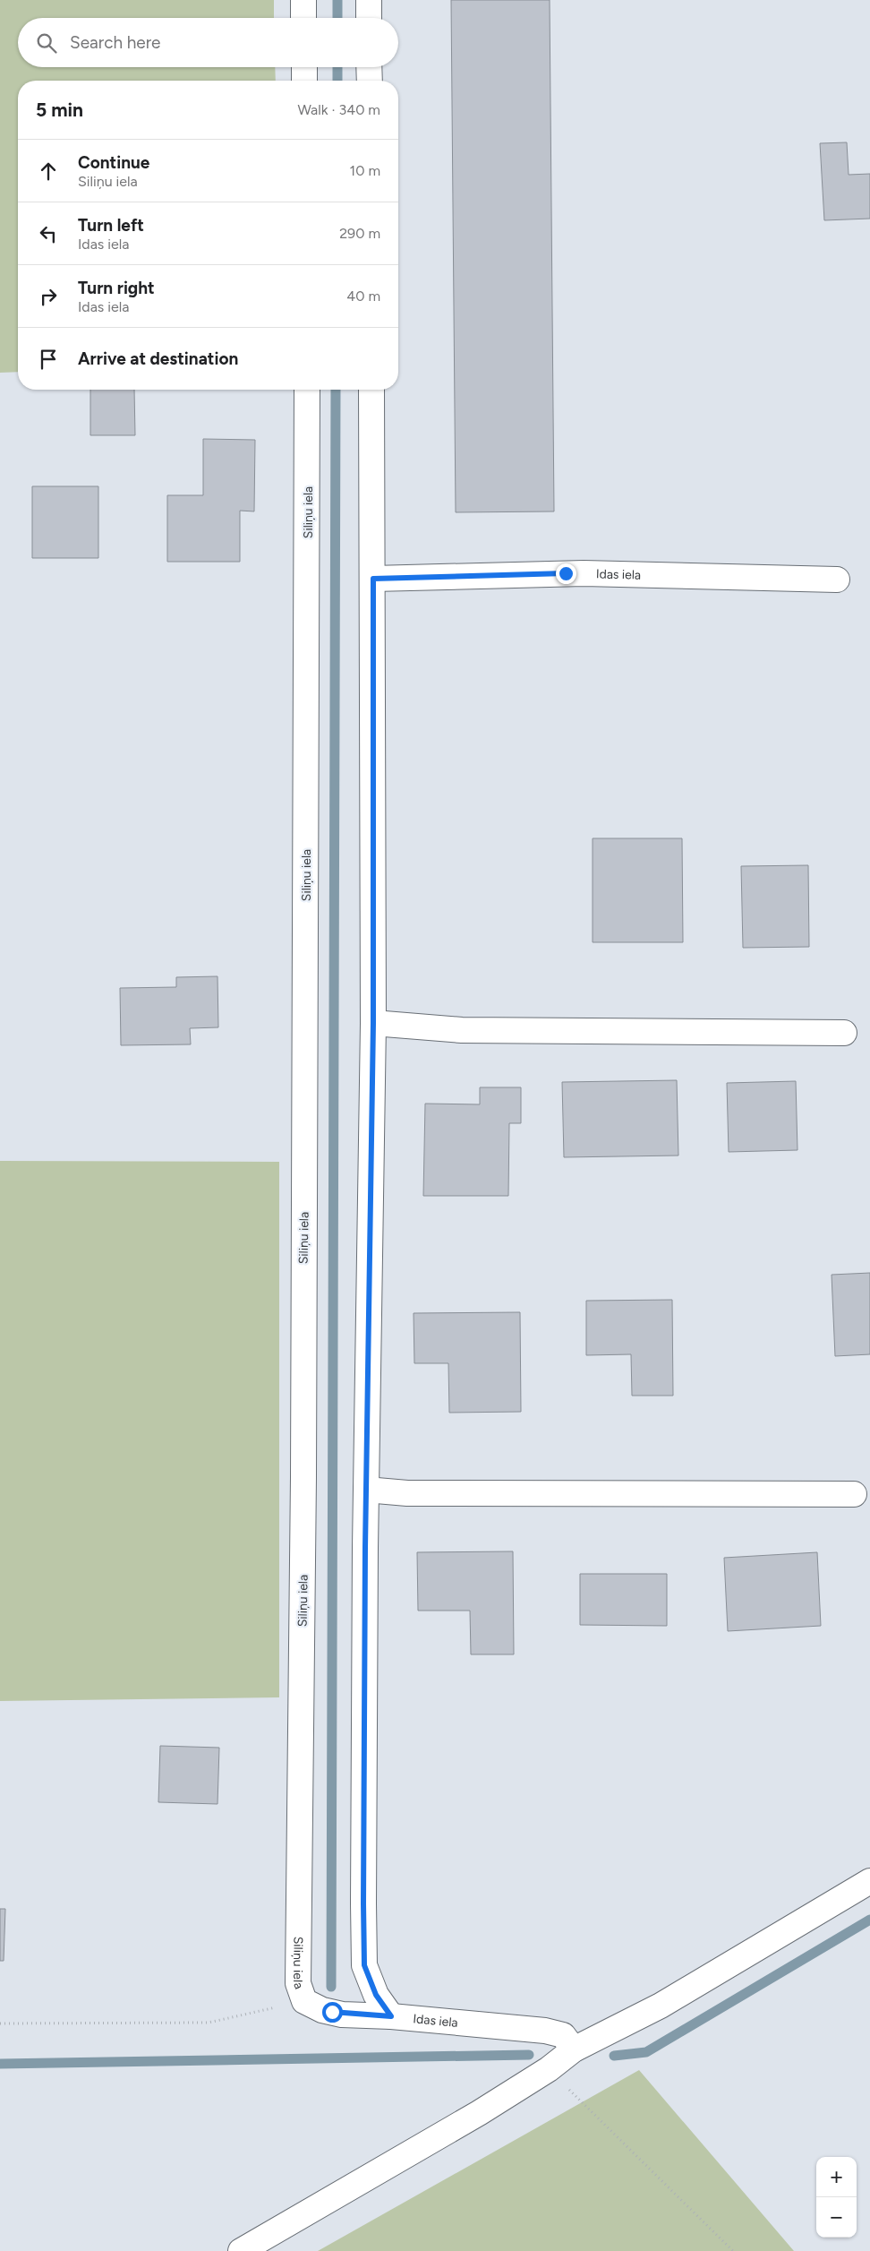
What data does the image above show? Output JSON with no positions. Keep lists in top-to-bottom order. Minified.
{"streets":{"street":["Siliņu iela","Idas iela"]},"crossings":[["Siliņu iela","Idas iela"]],"page":{"search":"Search here","heading":["5 min","Walk · 340 m"],"list":[["Continue","Siliņu iela","10 m"],["Turn left","Idas iela","290 m"],["Turn right","Idas iela","40 m"],"Arrive at destination"],"map_buttons":["+","−"]}}
